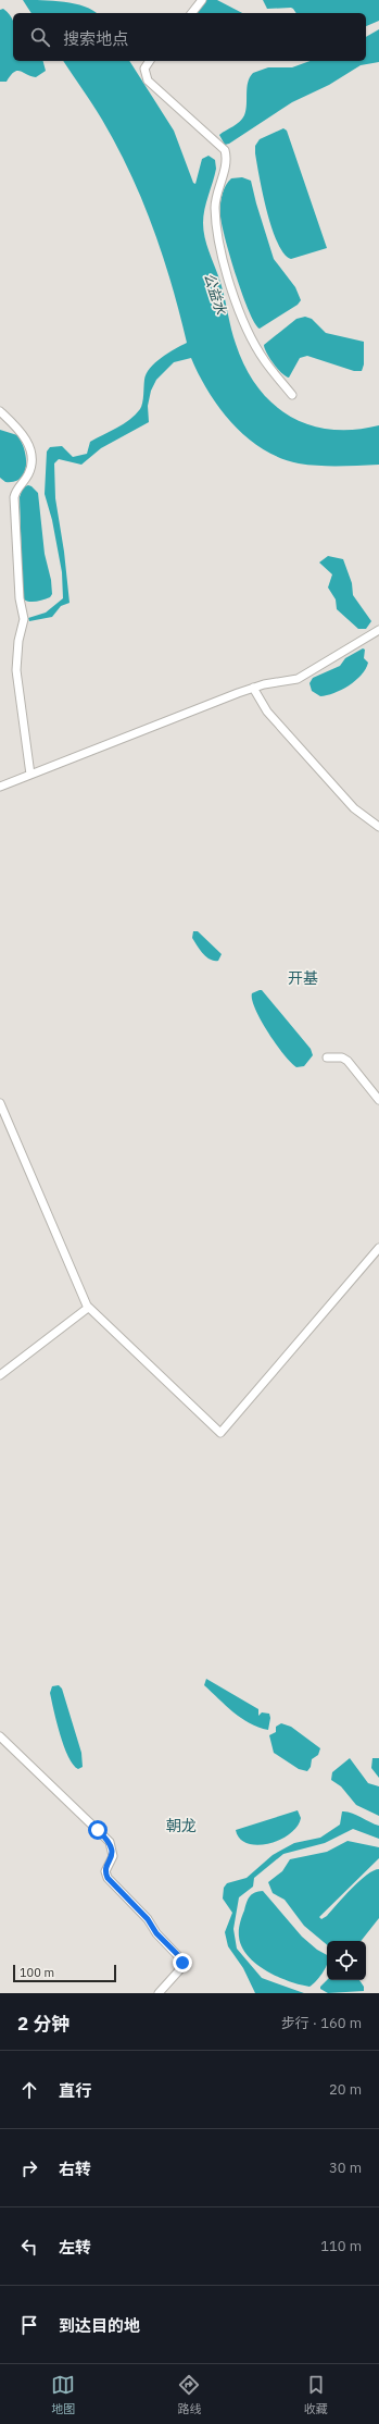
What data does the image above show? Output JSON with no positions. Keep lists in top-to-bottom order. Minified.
{"districts":["开基","朝龙"],"water":["公益水"],"scale_bar":"100 m","page":{"search":"搜索地点","scale":"100 m","heading":["2 分钟","步行 · 160 m"],"list":[["直行","20 m"],["右转","30 m"],["左转","110 m"],"到达目的地"],"nav":["地图","路线","收藏"]}}
